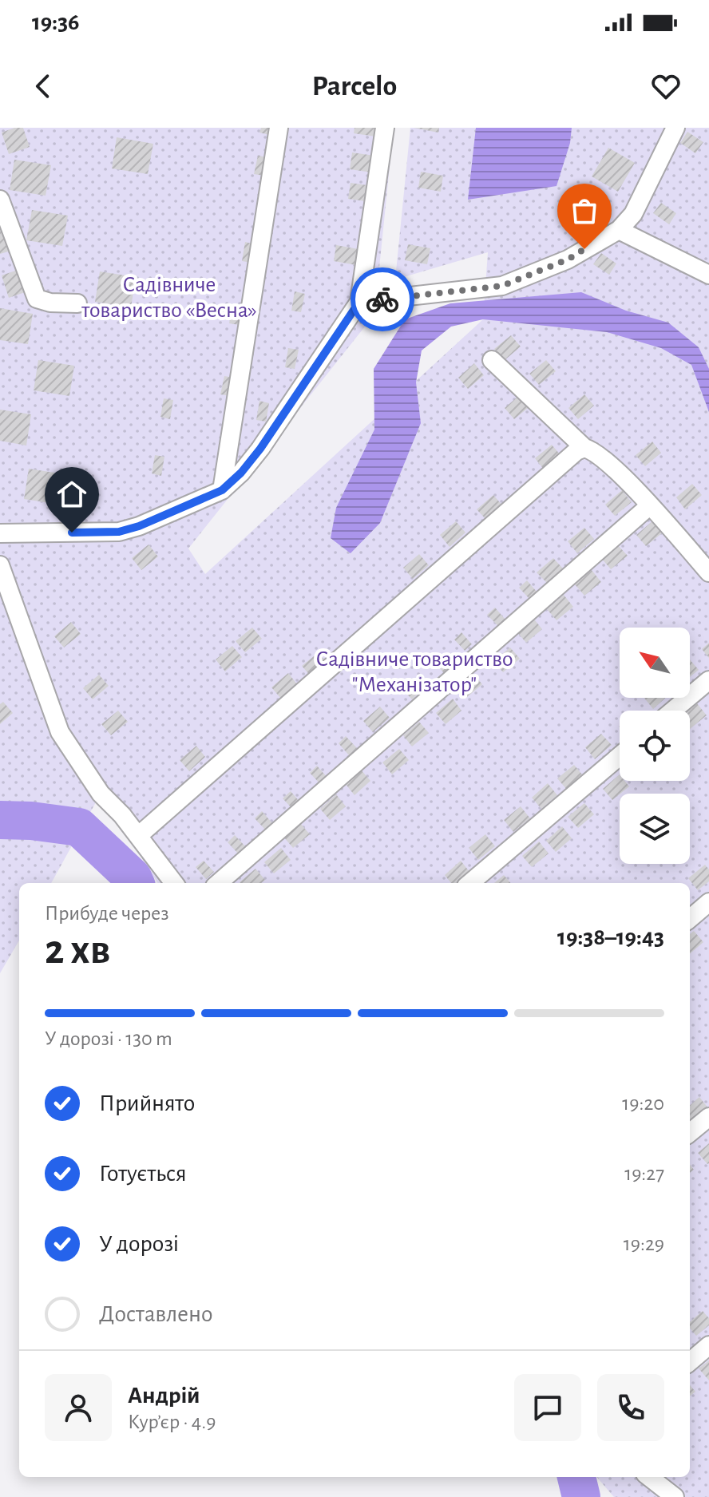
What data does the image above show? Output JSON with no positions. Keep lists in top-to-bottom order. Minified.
{"parks":["Садівниче товариство «Весна»","Садівниче товариство \"Механізатор\""],"north":"top left","page":{"status":"19:36","header":"Parcelo","heading":["2 хв","Прибуде через","19:38–19:43"],"panel":["Андрій","Кур’єр · 4.9"],"bar":"У дорозі · 130 m","list":[["Прийнято","19:20"],["Готується","19:27"],["У дорозі","19:29"],"Доставлено"]}}
